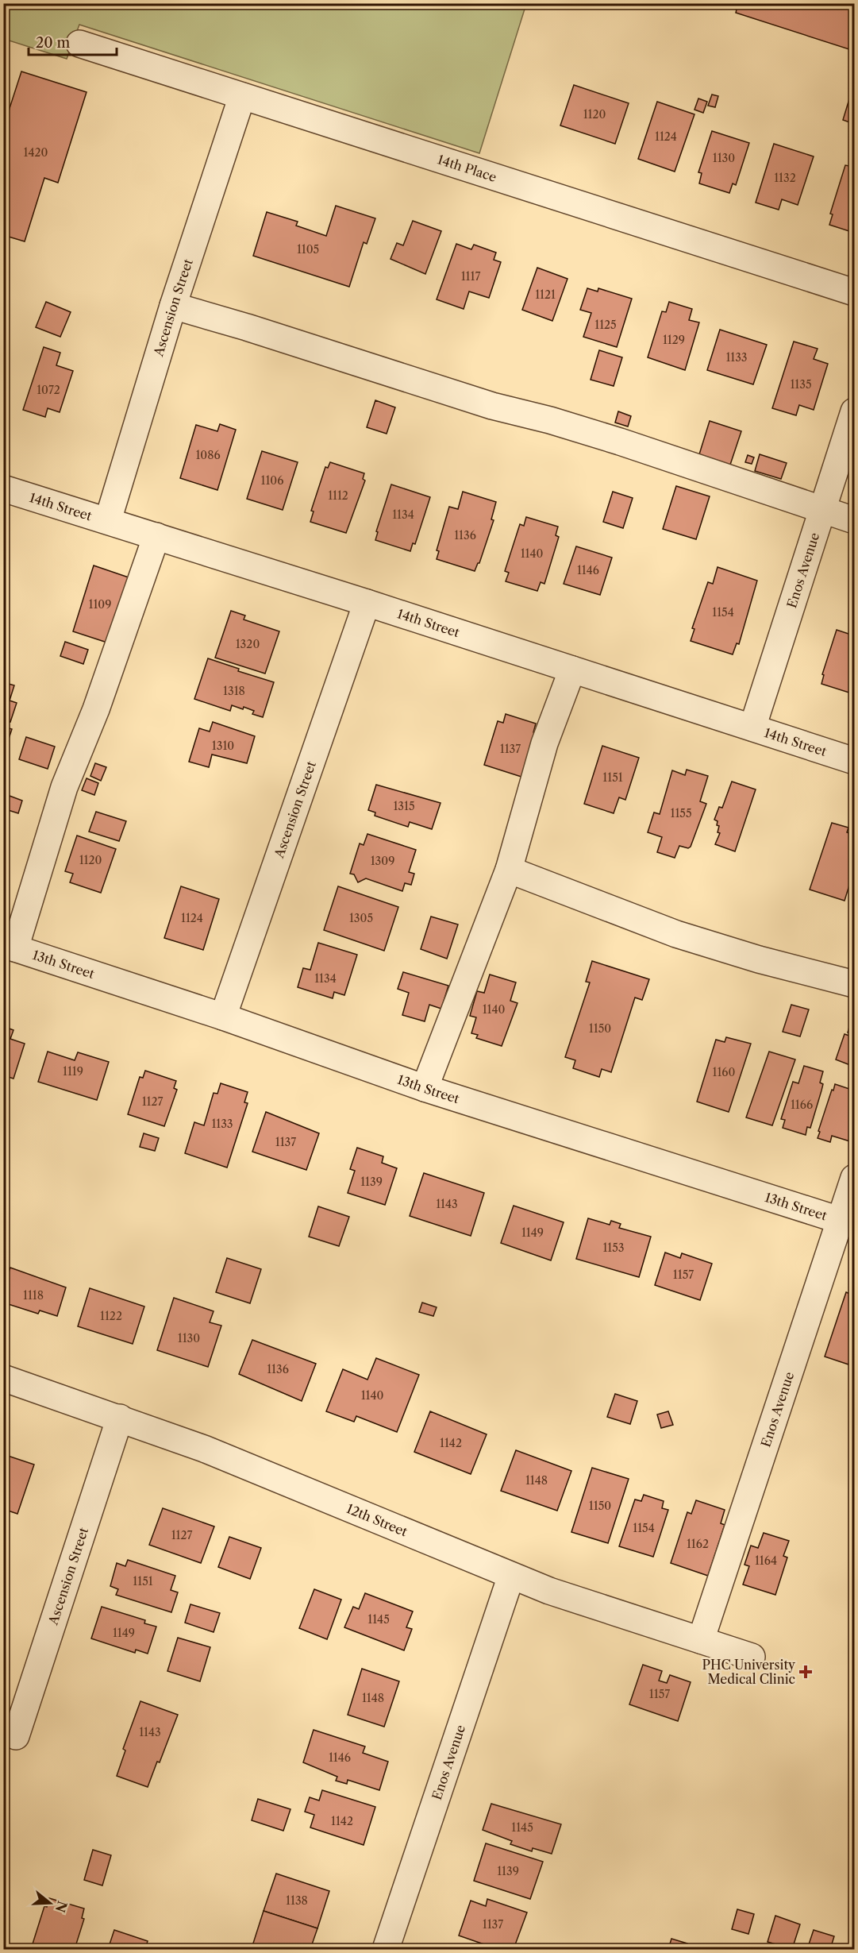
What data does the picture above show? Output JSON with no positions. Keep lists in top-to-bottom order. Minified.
{"streets":{"street":["14th Place","Ascension Street","14th Street","Enos Avenue","13th Street","12th Street"]},"crossings":[["14th Place","Ascension Street"],["Ascension Street","14th Street"],["Ascension Street","13th Street"],["Ascension Street","12th Street"],["14th Street","Enos Avenue"],["Enos Avenue","13th Street"],["Enos Avenue","12th Street"]],"places":{"health":["PHC University Medical Clinic"]},"house_numbers":["1120","1124","1420","1130","1132","1105","1117","1121","1125","1129","1133","1135","1072","1086","1106","1112","1134","1136","1140","1146","1109","1154","1320","1318","1310","1137","1151","1315","1155","1120","1309","1124","1305","1134","1140","1150","1119","1160","1127","1166","1133","1137","1139","1143","1149","1153","1157","1118","1122","1130","1136","1140","1142","1148","1150","1154","1127","1162","1164","1151","1145","1149","1157","1148","1143","1146","1142","1145","1139","1138","1137"],"scale_bar":"20 m","north":"right"}
